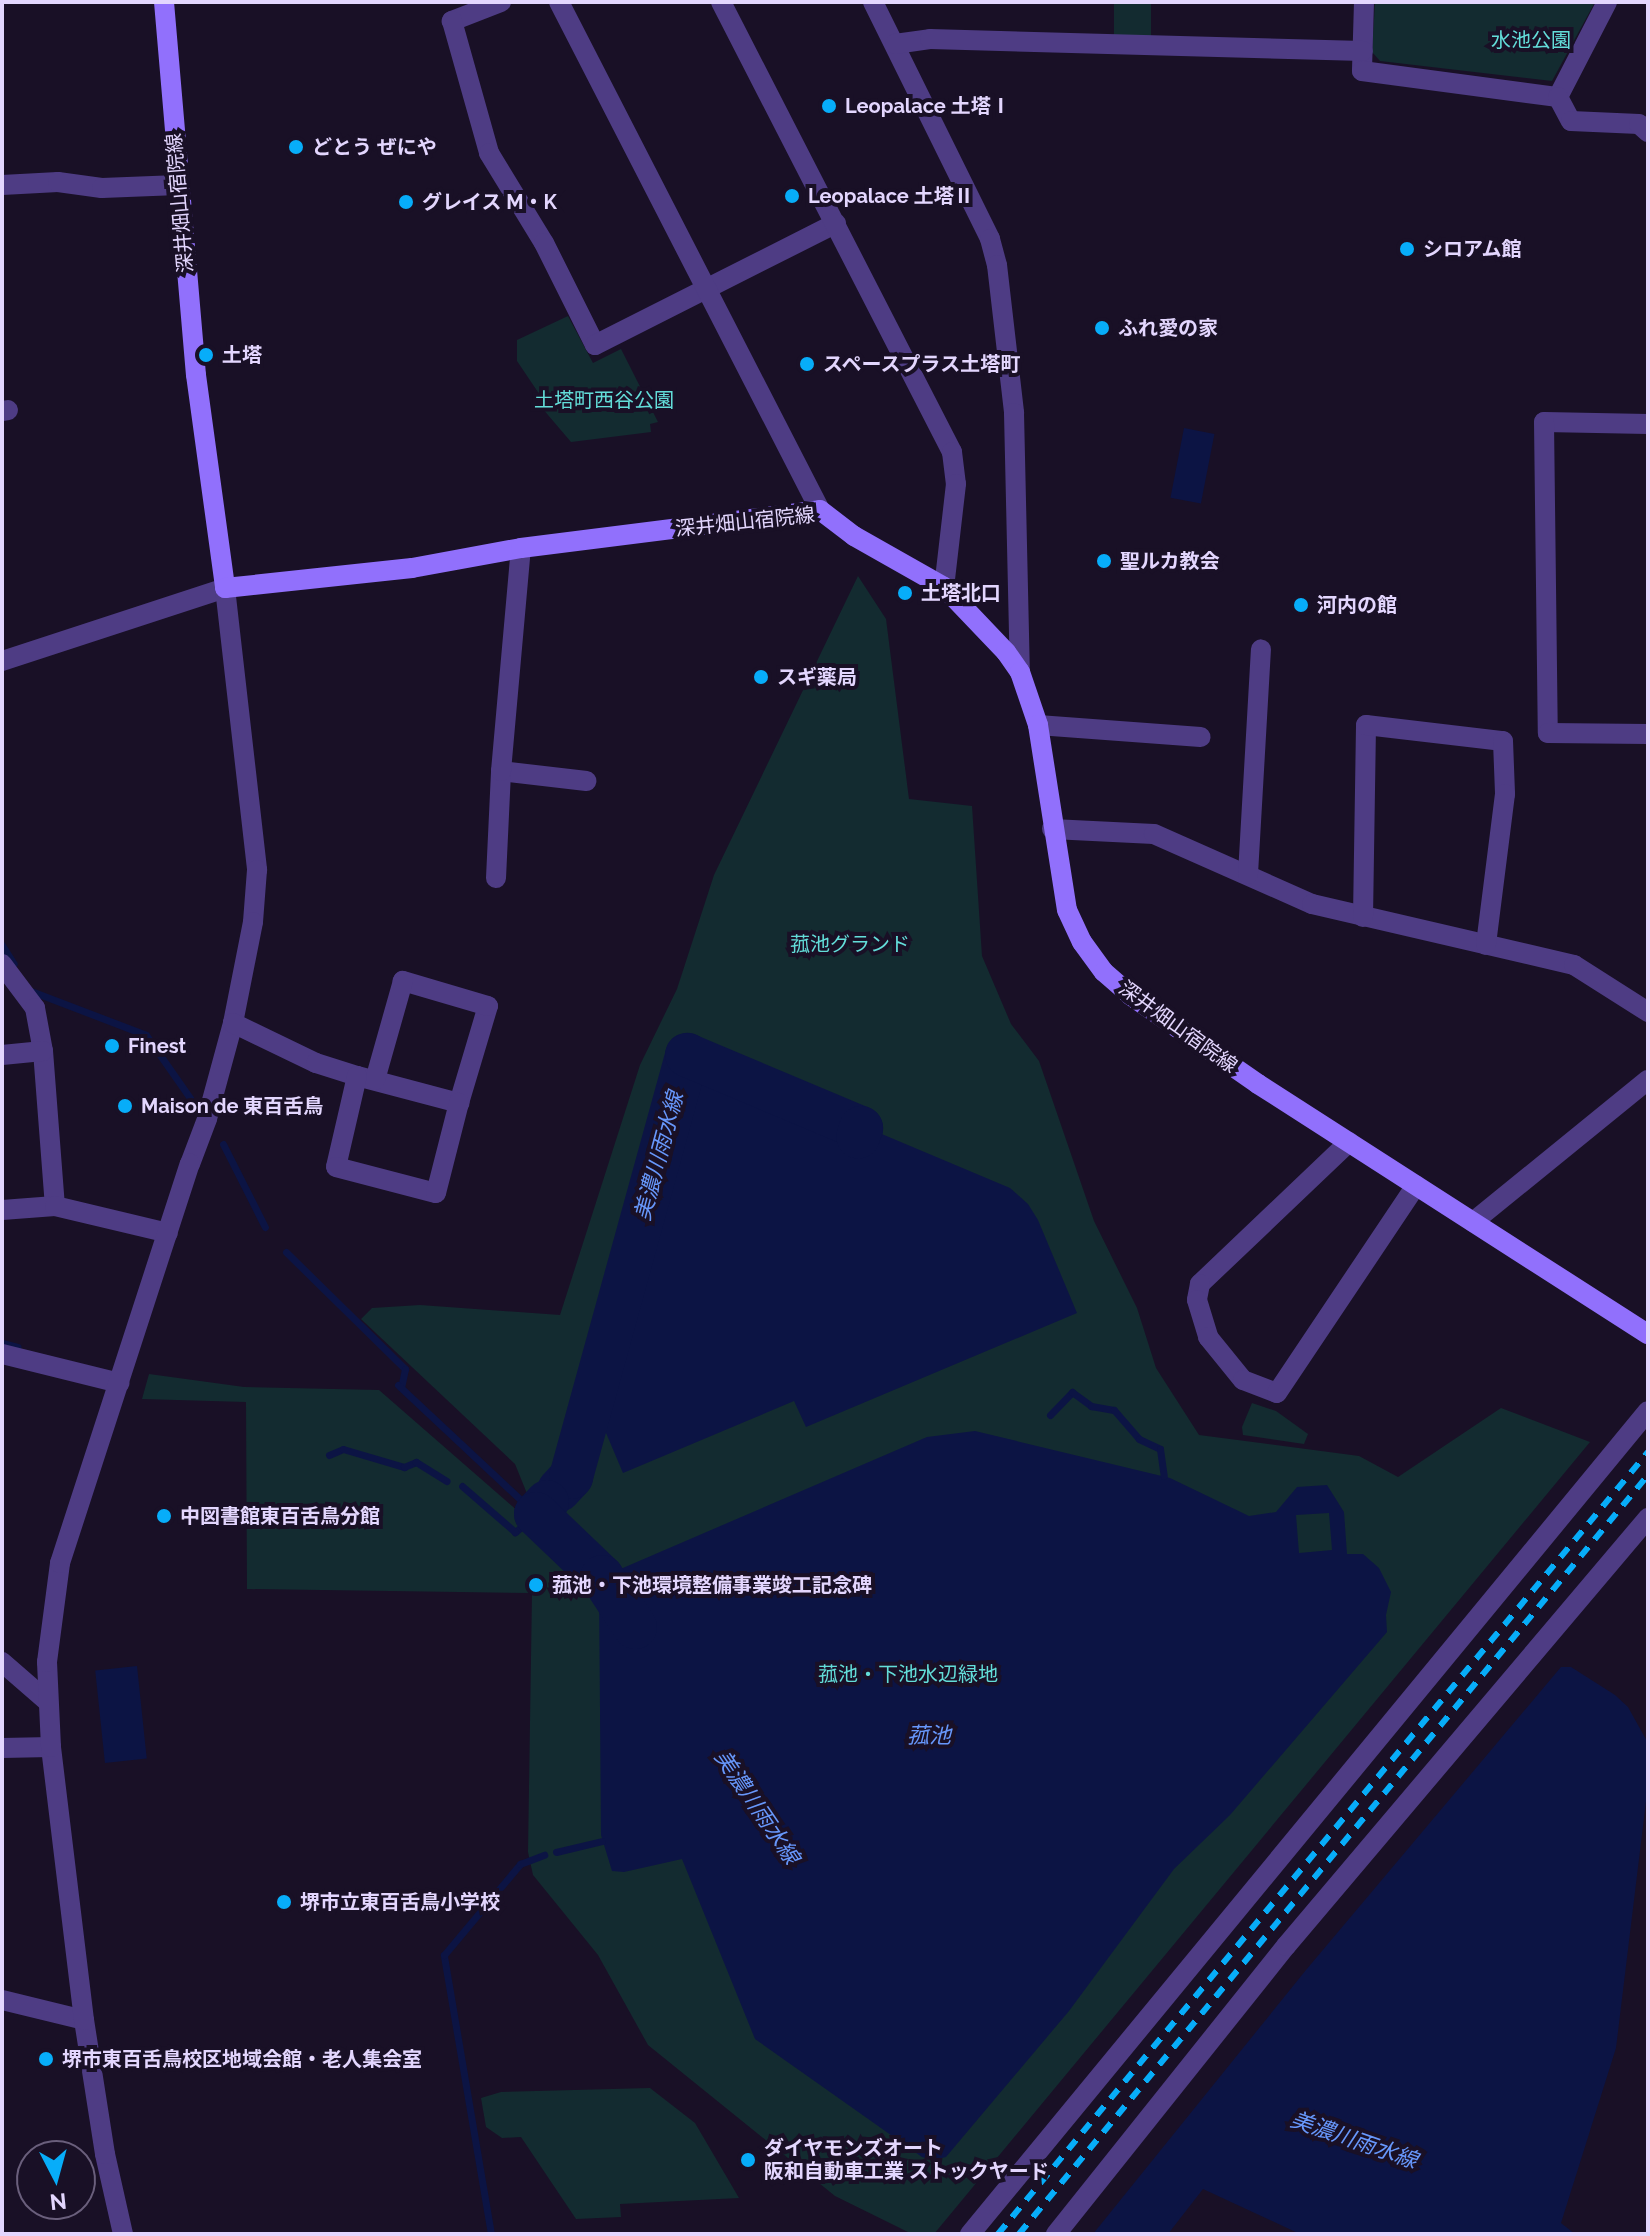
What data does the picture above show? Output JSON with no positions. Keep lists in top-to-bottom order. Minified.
{"streets":{"main road":["深井畑山宿院線"]},"water":["美濃川雨水線","菰池"],"parks":["水池公園","土塔町西谷公園","菰池グランド","菰池・下池水辺緑地"],"places":["Leopalace 土塔Ⅰ","どとう ぜにや","Leopalace 土塔Ⅱ","グレイス M・K","シロアム館","ふれ愛の家","土塔","スペースプラス土塔町","聖ルカ教会","土塔北口","河内の館","スギ薬局","Finest","Maison de 東百舌鳥","中図書館東百舌鳥分館","菰池・下池環境整備事業竣工記念碑","堺市立東百舌鳥小学校","堺市東百舌鳥校区地域会館・老人集会室","ダイヤモンズオート 阪和自動車工業 ストックヤード"],"north":"bottom"}
